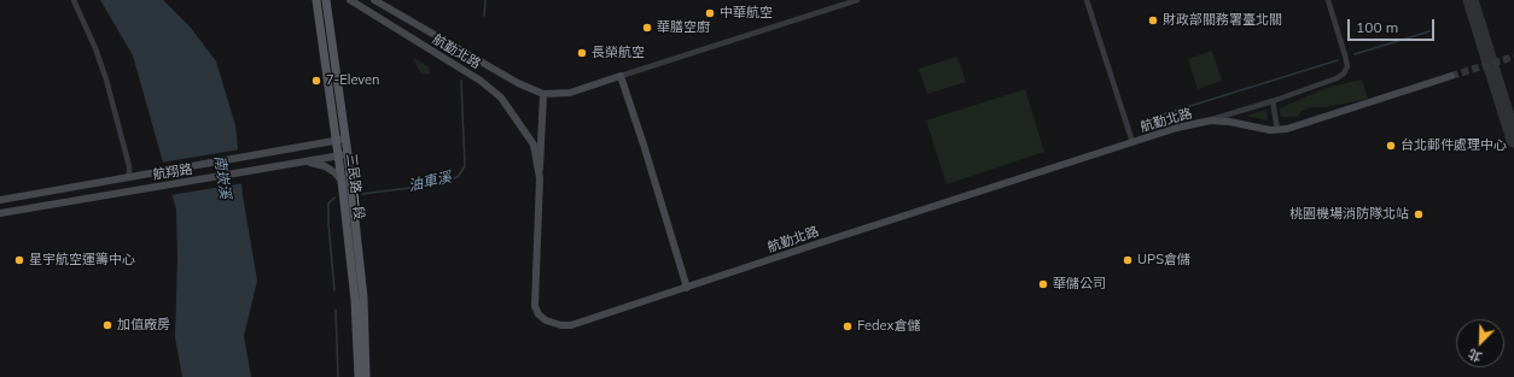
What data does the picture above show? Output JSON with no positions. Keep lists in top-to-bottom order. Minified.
{"streets":{"main road":["三民路一段"],"street":["航勤北路","航翔路"]},"crossings":[["航翔路","三民路一段"]],"water":["南崁溪","油車溪"],"places":["中華航空","財政部關務署臺北關","華膳空廚","長榮航空","7-Eleven","台北郵件處理中心","桃園機場消防隊北站","星宇航空運籌中心","UPS倉儲","華儲公司","加值廠房","Fedex倉儲"],"scale_bar":"100 m","north":"bottom left"}
